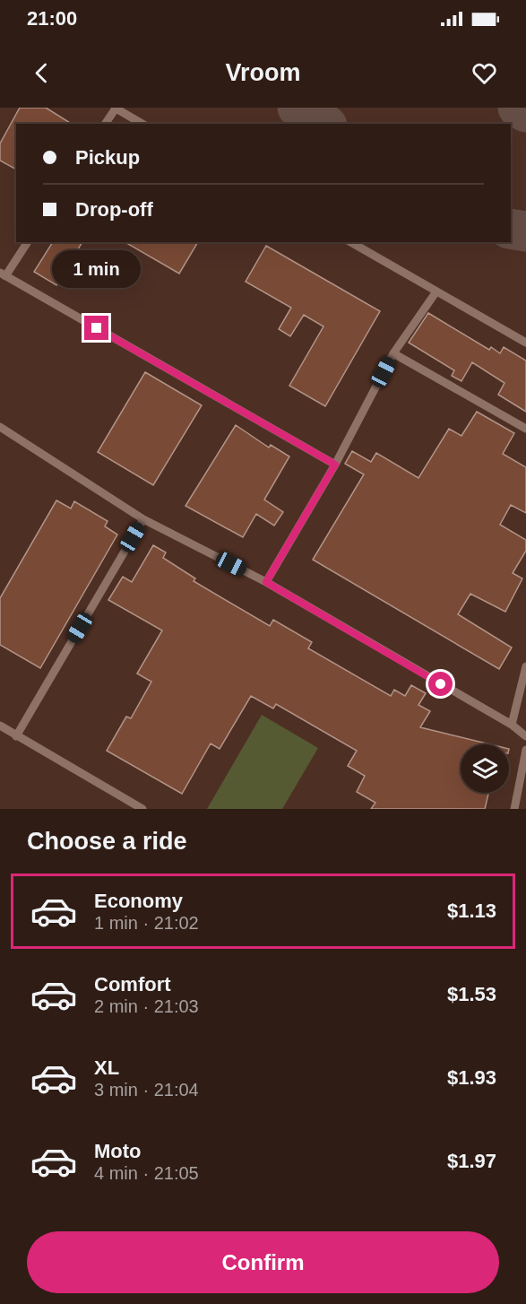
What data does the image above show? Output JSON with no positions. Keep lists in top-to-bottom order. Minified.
{"page":{"status":"21:00","header":"Vroom","banner":["Pickup","Drop-off"],"bubble":"1 min","heading":"Choose a ride","list":[{"name":"Economy","note":"1 min · 21:02","value":"$1.13"},{"name":"Comfort","note":"2 min · 21:03","value":"$1.53"},{"name":"XL","note":"3 min · 21:04","value":"$1.93"},{"name":"Moto","note":"4 min · 21:05","value":"$1.97"}],"buttons":"Confirm"}}
